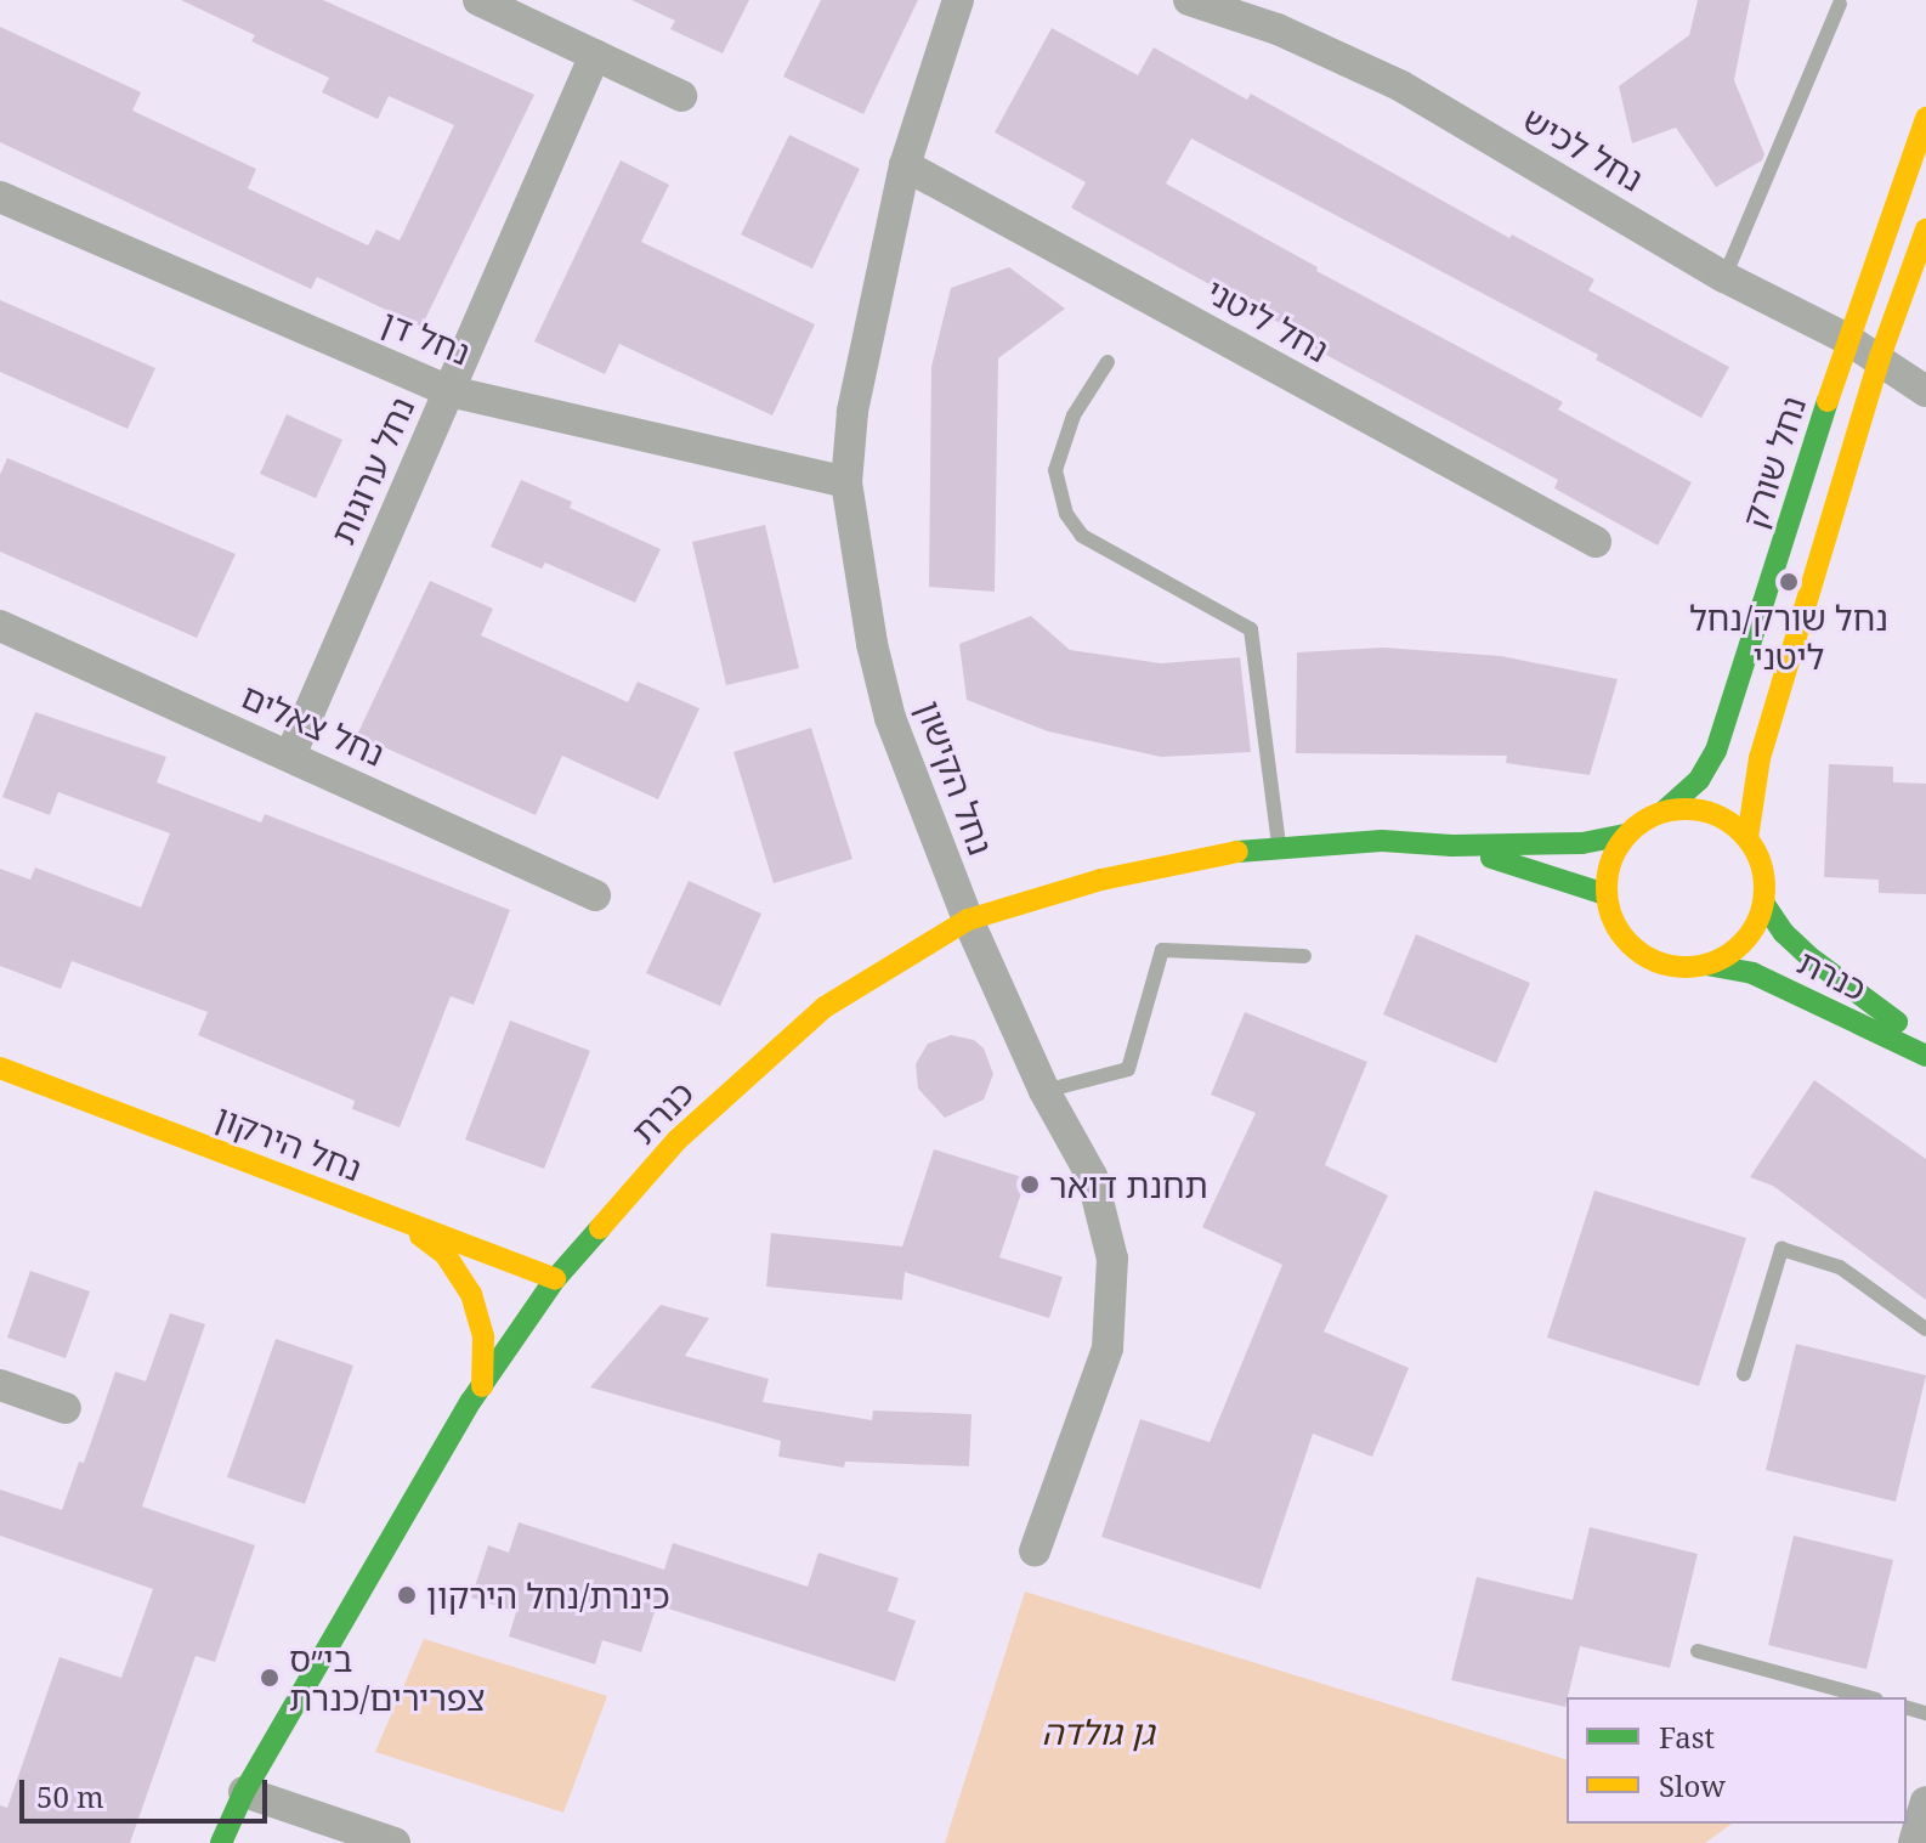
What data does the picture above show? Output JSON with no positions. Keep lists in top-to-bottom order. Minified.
{"streets":{"street":["נחל לכיש","נחל ליטני","נחל דן","נחל שורק","נחל ערוגות","נחל צאלים","נחל הקישון","כנרת","נחל הירקון"]},"crossings":[["נחל לכיש","נחל שורק"],["נחל ליטני","נחל הקישון"],["נחל דן","נחל ערוגות"],["נחל דן","נחל הקישון"],["נחל שורק","כנרת"],["נחל ערוגות","נחל צאלים"],["נחל הקישון","כנרת"],["כנרת","נחל הירקון"]],"parks":["גן גולדה"],"places":["נחל שורק/נחל ליטני","תחנת דואר","כינרת/נחל הירקון","בי״ס צפרירים/כנרת"],"legend":["Fast","Slow"],"scale_bar":"50 m"}
